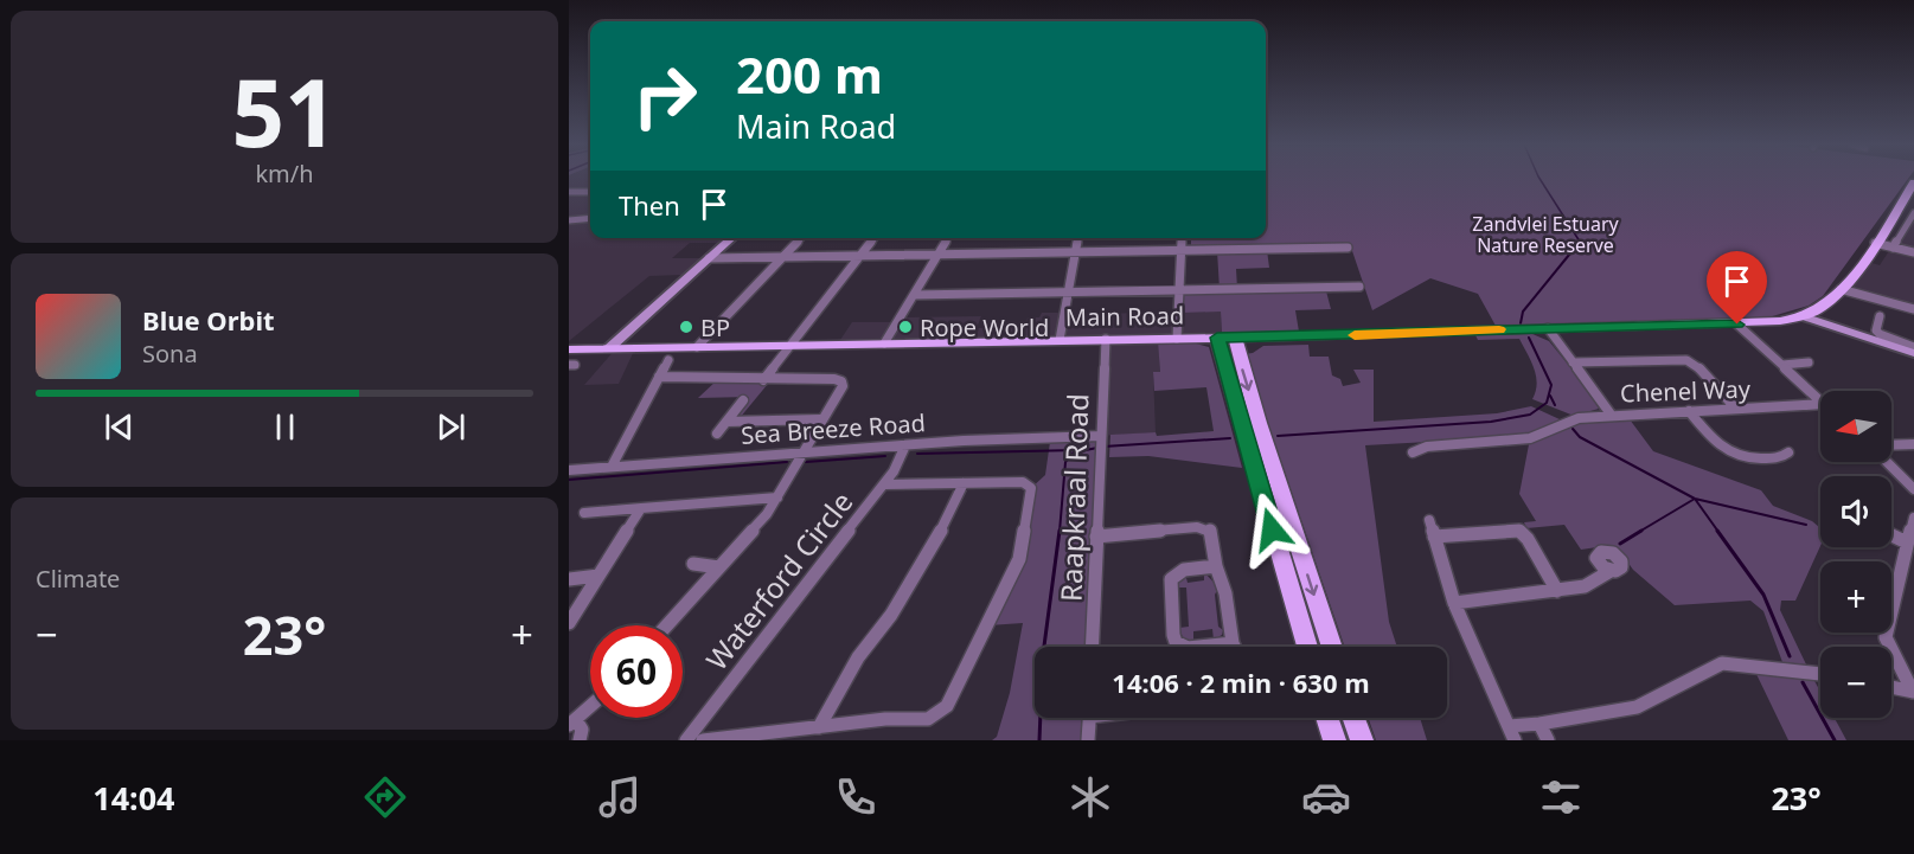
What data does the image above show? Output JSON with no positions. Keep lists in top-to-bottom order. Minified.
{"streets":{"main road":["Main Road"],"street":["Chenel Way","Sea Breeze Road","Raapkraal Road","Waterford Circle"]},"crossings":[["Main Road","Chenel Way"],["Main Road","Raapkraal Road"],["Sea Breeze Road","Raapkraal Road"],["Sea Breeze Road","Waterford Circle"]],"parks":["Zandvlei Estuary Nature Reserve"],"places":["BP","Rope World"],"north":"left","page":{"tile":[["51","km/h"],"Climate"],"turn":["200 m","Main Road"],"then":"Then","song":["Blue Orbit","Sona"],"map_buttons":["+","−"],"heat":["−","23°","+"],"limit":"60","trip":"14:06 · 2 min · 630 m","tabs":["14:04","23°"]}}
